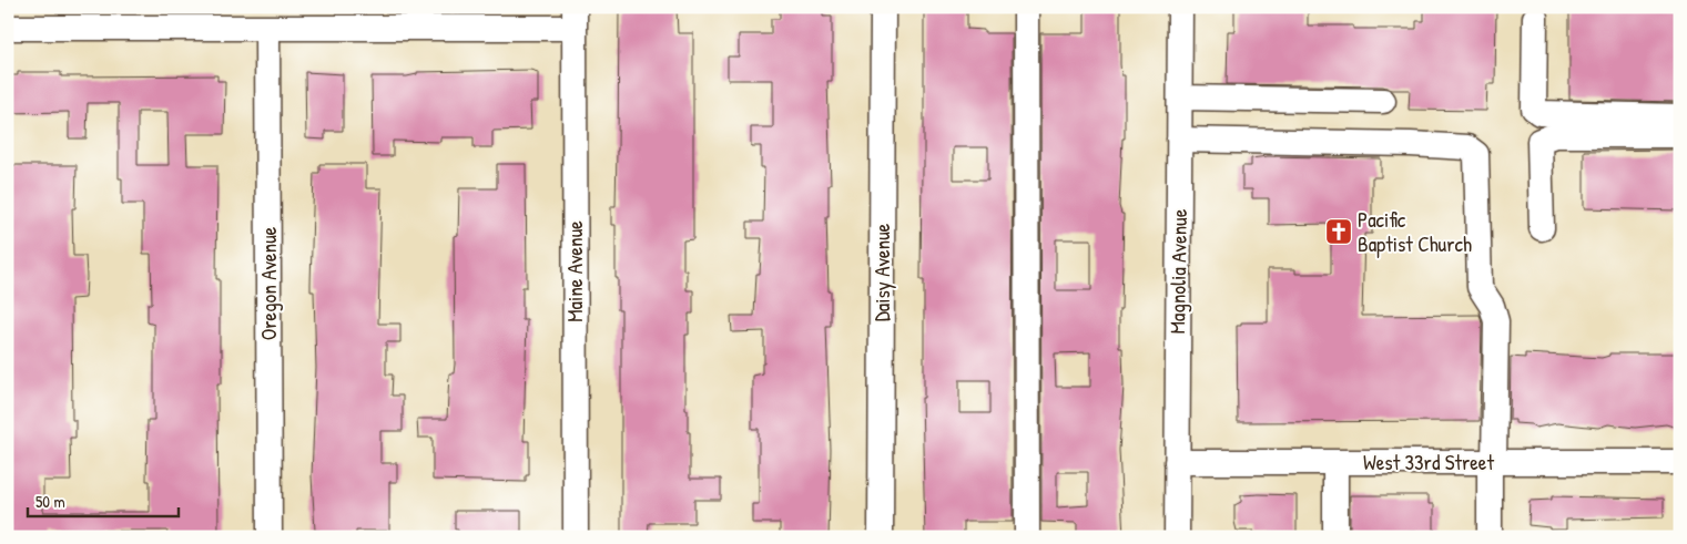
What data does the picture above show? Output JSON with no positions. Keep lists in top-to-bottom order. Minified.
{"streets":{"street":["Maine Avenue","Magnolia Avenue","Daisy Avenue","Oregon Avenue","West 33rd Street"]},"crossings":[["Magnolia Avenue","West 33rd Street"]],"places":{"church":["Pacific Baptist Church"]},"scale_bar":"50 m"}
